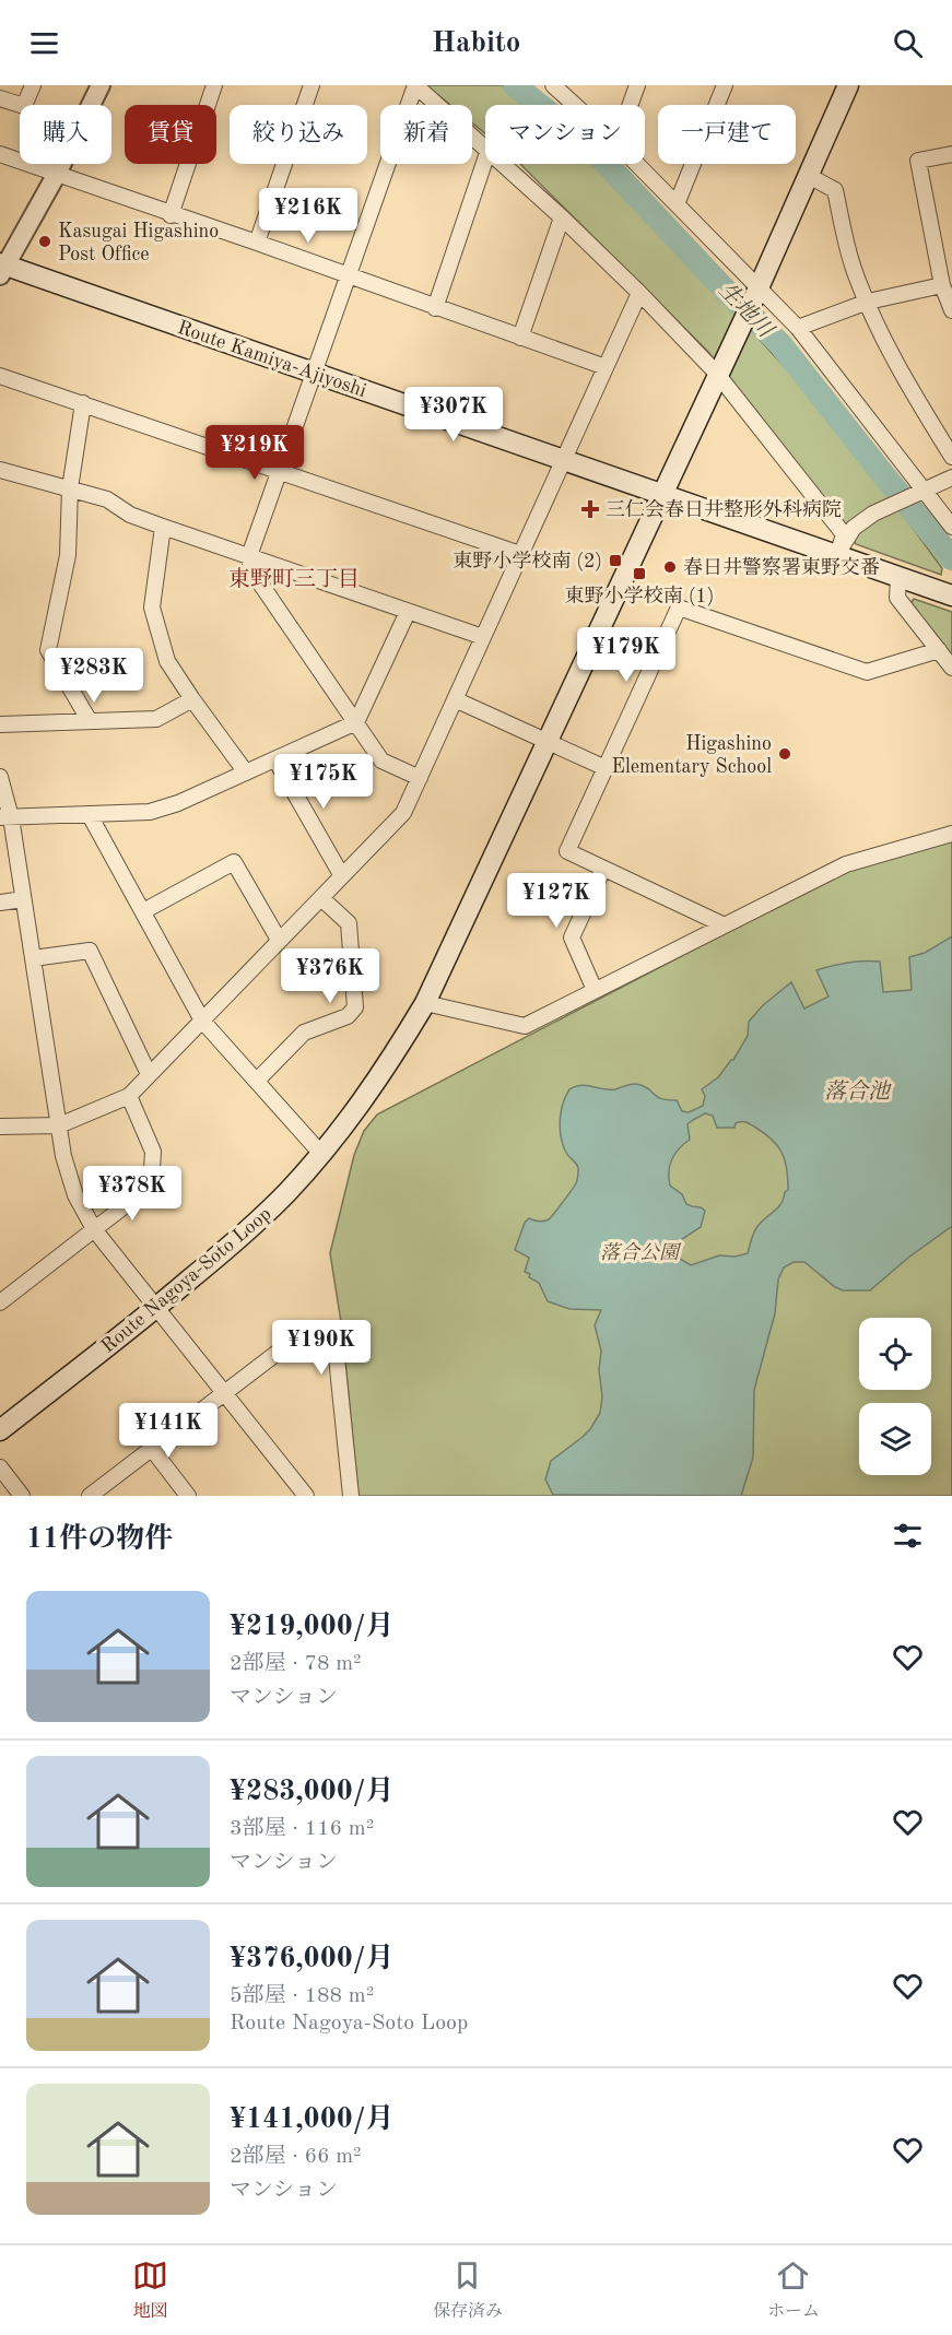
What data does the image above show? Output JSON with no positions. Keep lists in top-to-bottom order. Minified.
{"streets":{"main road":["Route Kamiya-Ajiyoshi","Route Nagoya-Soto Loop"]},"crossings":[["Route Kamiya-Ajiyoshi","Route Nagoya-Soto Loop"]],"districts":["東野町三丁目"],"water":["生地川","落合池"],"parks":["落合公園"],"places":{"other":["Kasugai Higashino Post Office","春日井警察署東野交番","Higashino Elementary School"],"health":["三仁会春日井整形外科病院"],"transit":["東野小学校南 (2)","東野小学校南 (1)"]},"page":{"header":"Habito","chip":["購入","賃貸","絞り込み","新着","マンション","一戸建て"],"price":["¥216K","¥307K","¥219K","¥179K","¥283K","¥175K","¥127K","¥376K","¥378K","¥190K","¥141K"],"heading":"11件の物件","list":[{"name":"¥219,000/月","note":"2部屋 · 78 m² · マンション"},{"name":"¥283,000/月","note":"3部屋 · 116 m² · マンション"},{"name":"¥376,000/月","note":"5部屋 · 188 m² · Route Nagoya-Soto Loop"},{"name":"¥141,000/月","note":"2部屋 · 66 m² · マンション"}],"tabs":["地図","保存済み","ホーム"]}}
